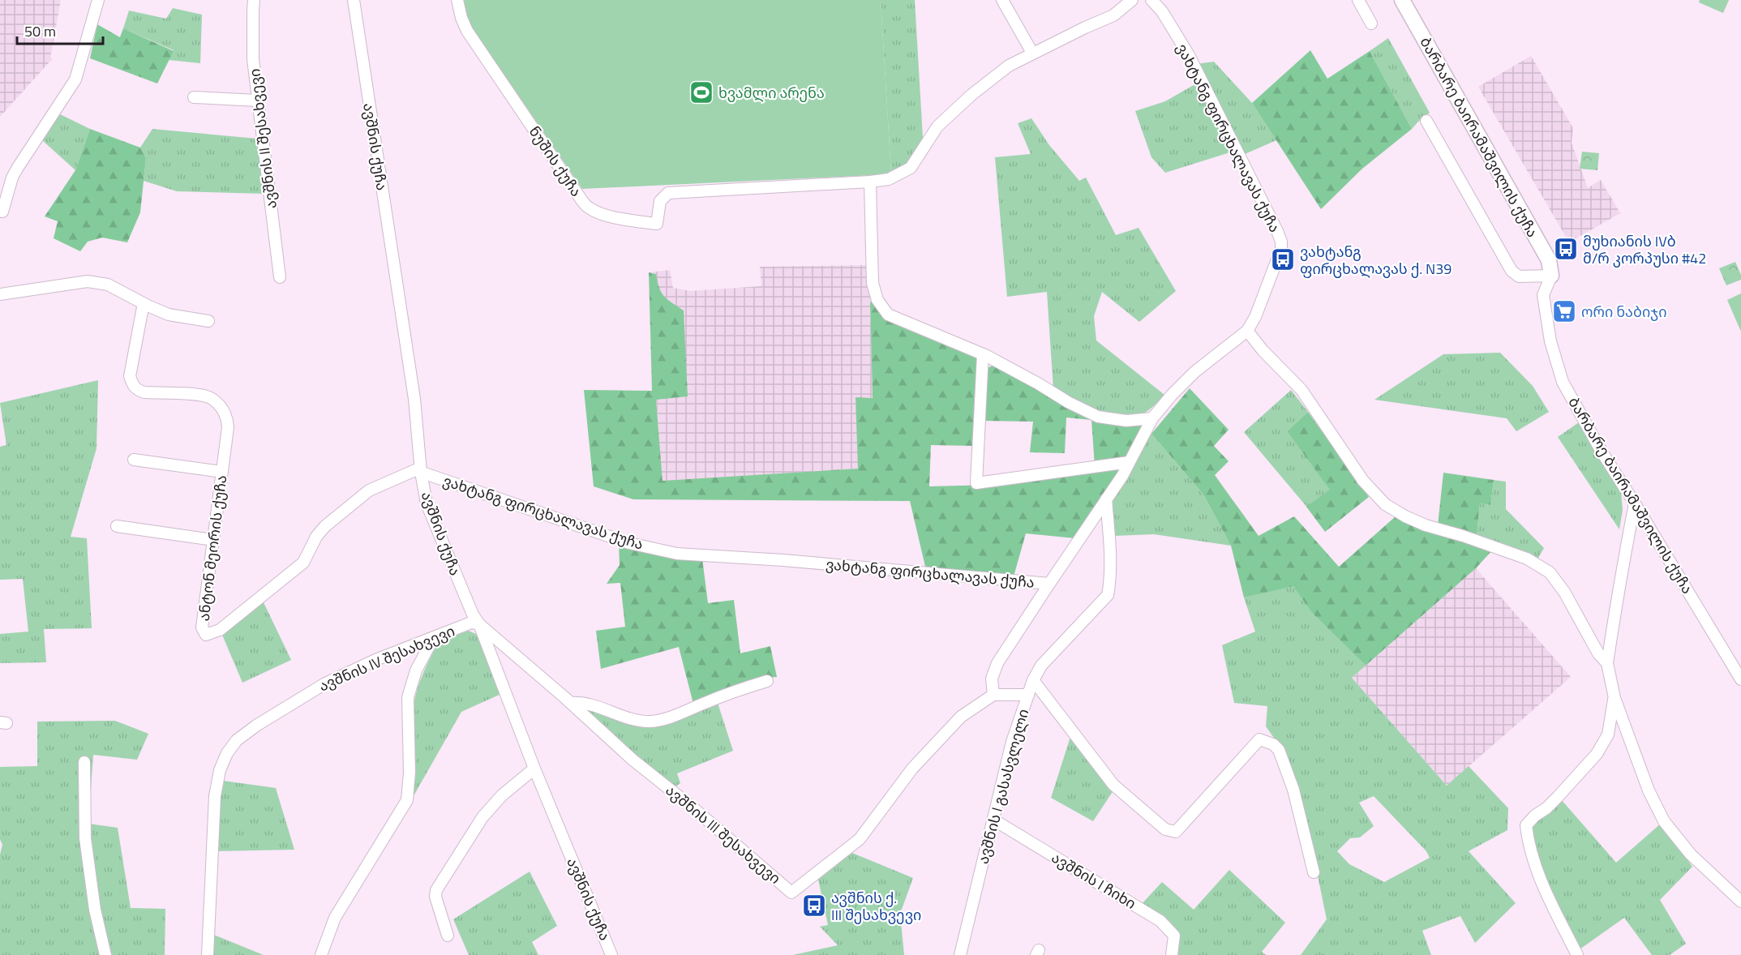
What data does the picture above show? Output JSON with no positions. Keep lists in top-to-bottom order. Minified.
{"streets":{"street":["ბარბარე ბაირამაშვილის ქუჩა","ვახტანგ ფირცხალავას ქუჩა","ავშნის II შესახვევი","ავშნის ქუჩა","ნუშის ქუჩა","ანტონ მეორის ქუჩა","ავშნის IV შესახვევი","ავშნის I გასასვლელი","ავშნის III შესახვევი","ავშნის I ჩიხი"]},"crossings":[["ვახტანგ ფირცხალავას ქუჩა","ავშნის ქუჩა"],["ვახტანგ ფირცხალავას ქუჩა","ანტონ მეორის ქუჩა"],["ვახტანგ ფირცხალავას ქუჩა","ავშნის I გასასვლელი"],["ავშნის ქუჩა","ანტონ მეორის ქუჩა"],["ავშნის ქუჩა","ავშნის IV შესახვევი"],["ავშნის ქუჩა","ავშნის III შესახვევი"],["ავშნის IV შესახვევი","ავშნის III შესახვევი"],["ავშნის I გასასვლელი","ავშნის I ჩიხი"]],"places":{"sports":["ხვამლი არენა"],"bus stop":["მუხიანის IVბ მ/რ კორპუსი #42","ვახტანგ ფირცხალავას ქ. N39","ავშნის ქ. III შესახვევი"],"supermarket":["ორი ნაბიჯი"]},"scale_bar":"50 m"}
